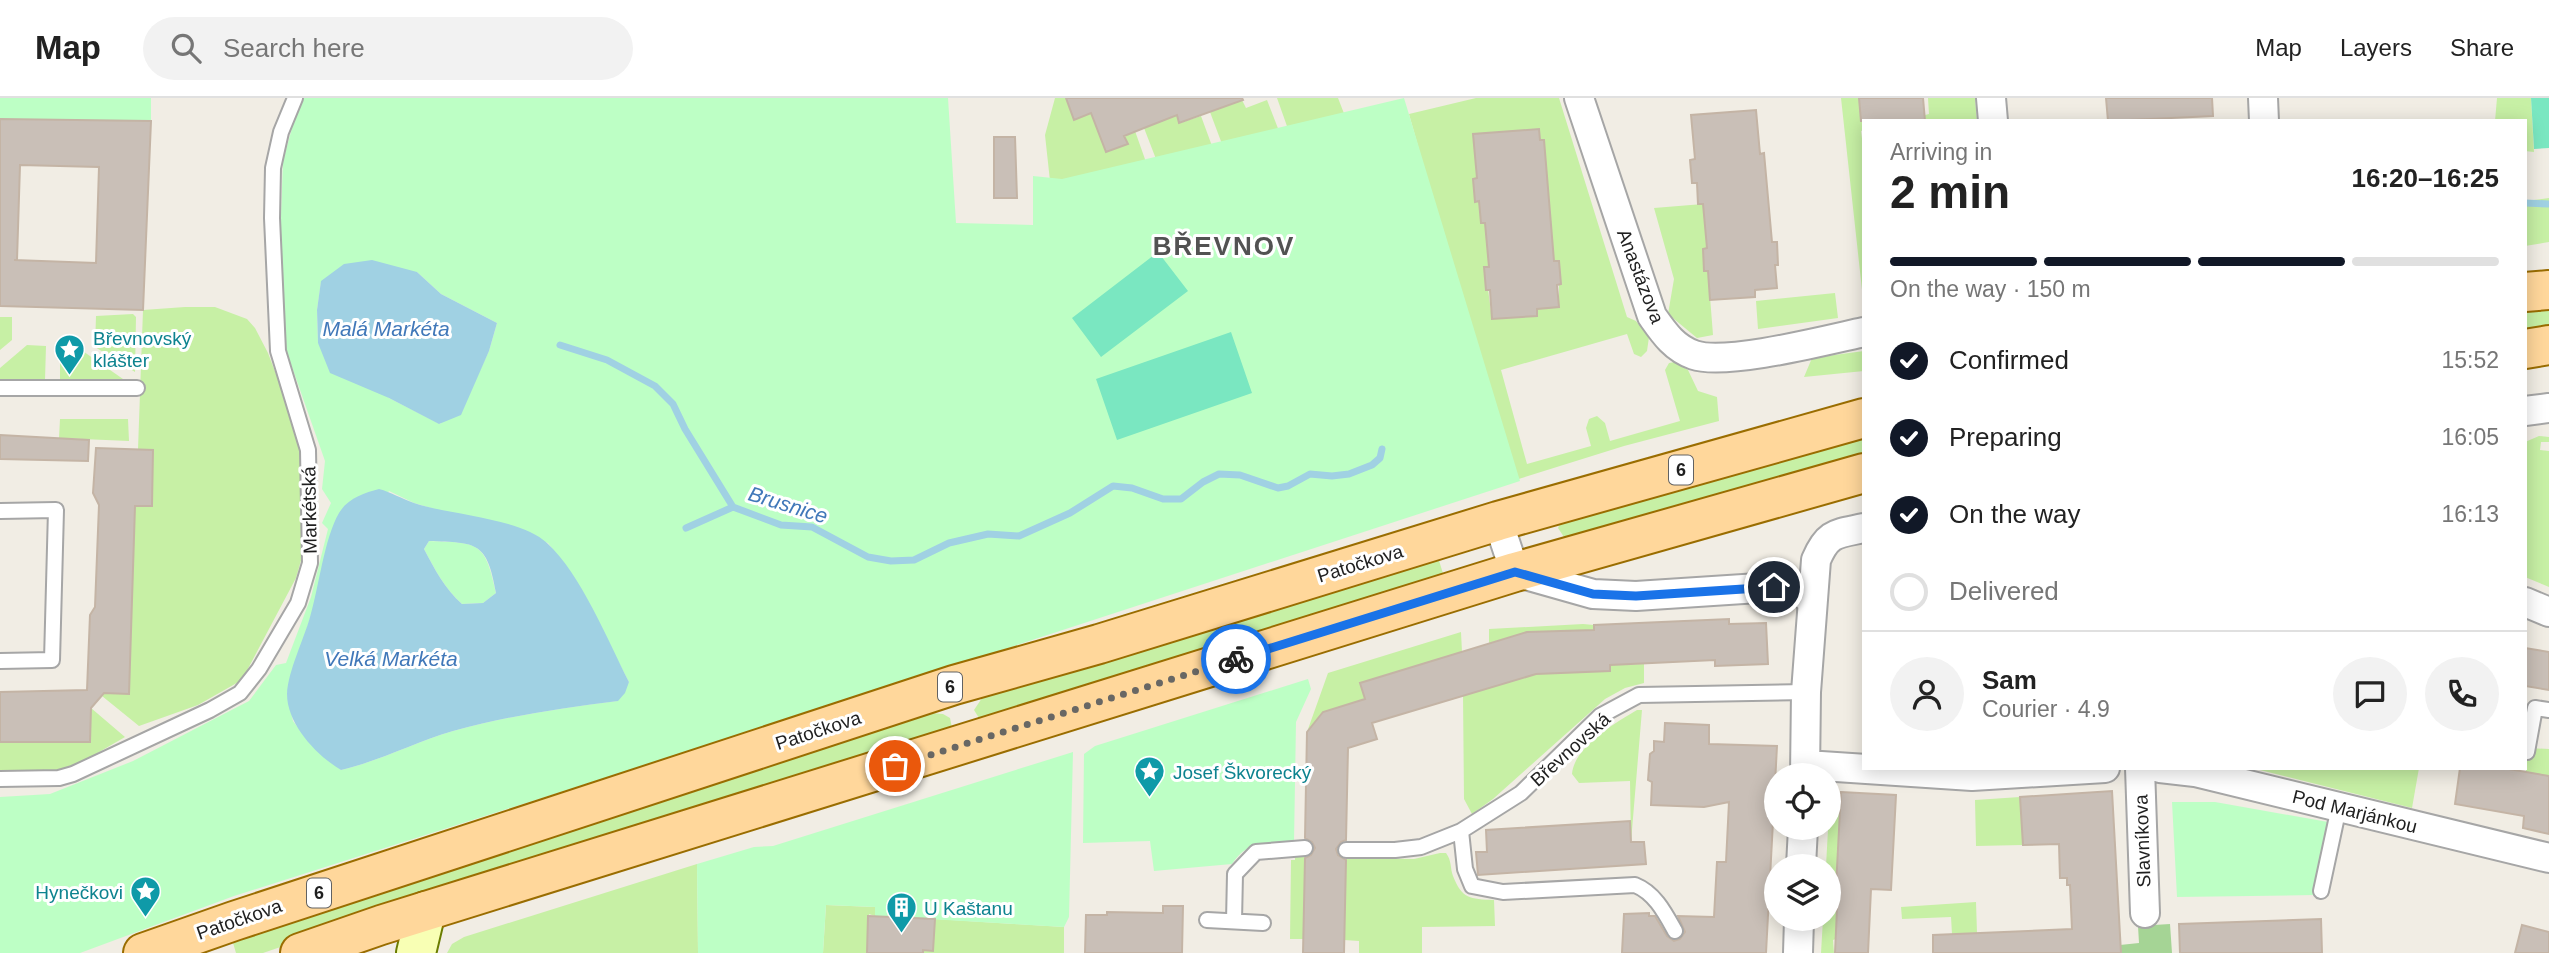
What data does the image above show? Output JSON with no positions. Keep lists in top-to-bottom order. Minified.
{"streets":{"main road":["6","Patočkova"],"street":["Anastázova","Pod Marjánkou","Slavníkova"],"lane":["Markétská","Břevnovská"]},"districts":["BŘEVNOV"],"water":["Malá Markéta","Brusnice","Velká Markéta"],"places":{"place":["Břevnovský klášter","Josef Škvorecký","Hynečkovi"],"building":["U Kaštanu"]},"page":{"header":"Map","search":"Search here","nav":["Map","Layers","Share"],"heading":["2 min","Arriving in","16:20–16:25"],"panel":["Sam","Courier · 4.9"],"bar":"On the way · 150 m","list":[["Confirmed","15:52"],["Preparing","16:05"],["On the way","16:13"],"Delivered"]}}
